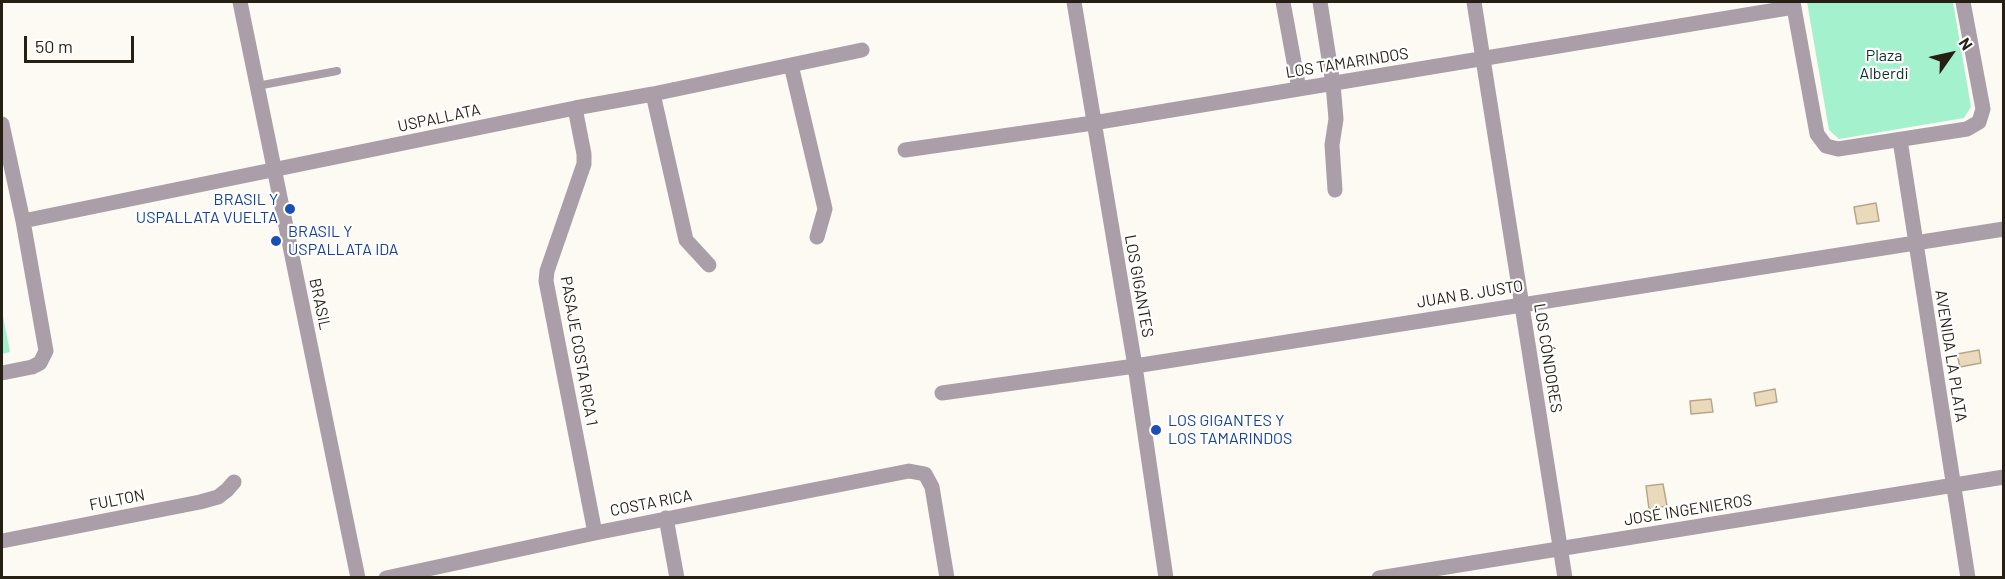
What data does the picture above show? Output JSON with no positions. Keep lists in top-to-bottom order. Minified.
{"streets":{"street":["LOS TAMARINDOS","USPALLATA","LOS GIGANTES","JUAN B. JUSTO","BRASIL","PASAJE COSTA RICA 1","AVENIDA LA PLATA","LOS CÓNDORES","FULTON","COSTA RICA","JOSÉ INGENIEROS"]},"crossings":[["LOS TAMARINDOS","LOS GIGANTES"],["LOS TAMARINDOS","LOS CÓNDORES"],["USPALLATA","BRASIL"],["USPALLATA","PASAJE COSTA RICA 1"],["LOS GIGANTES","JUAN B. JUSTO"],["JUAN B. JUSTO","AVENIDA LA PLATA"],["JUAN B. JUSTO","LOS CÓNDORES"],["PASAJE COSTA RICA 1","COSTA RICA"],["AVENIDA LA PLATA","JOSÉ INGENIEROS"],["LOS CÓNDORES","JOSÉ INGENIEROS"]],"parks":["Plaza Alberdi"],"places":["BRASIL Y USPALLATA VUELTA","BRASIL Y USPALLATA IDA","LOS GIGANTES Y LOS TAMARINDOS"],"scale_bar":"50 m","north":"top right"}
